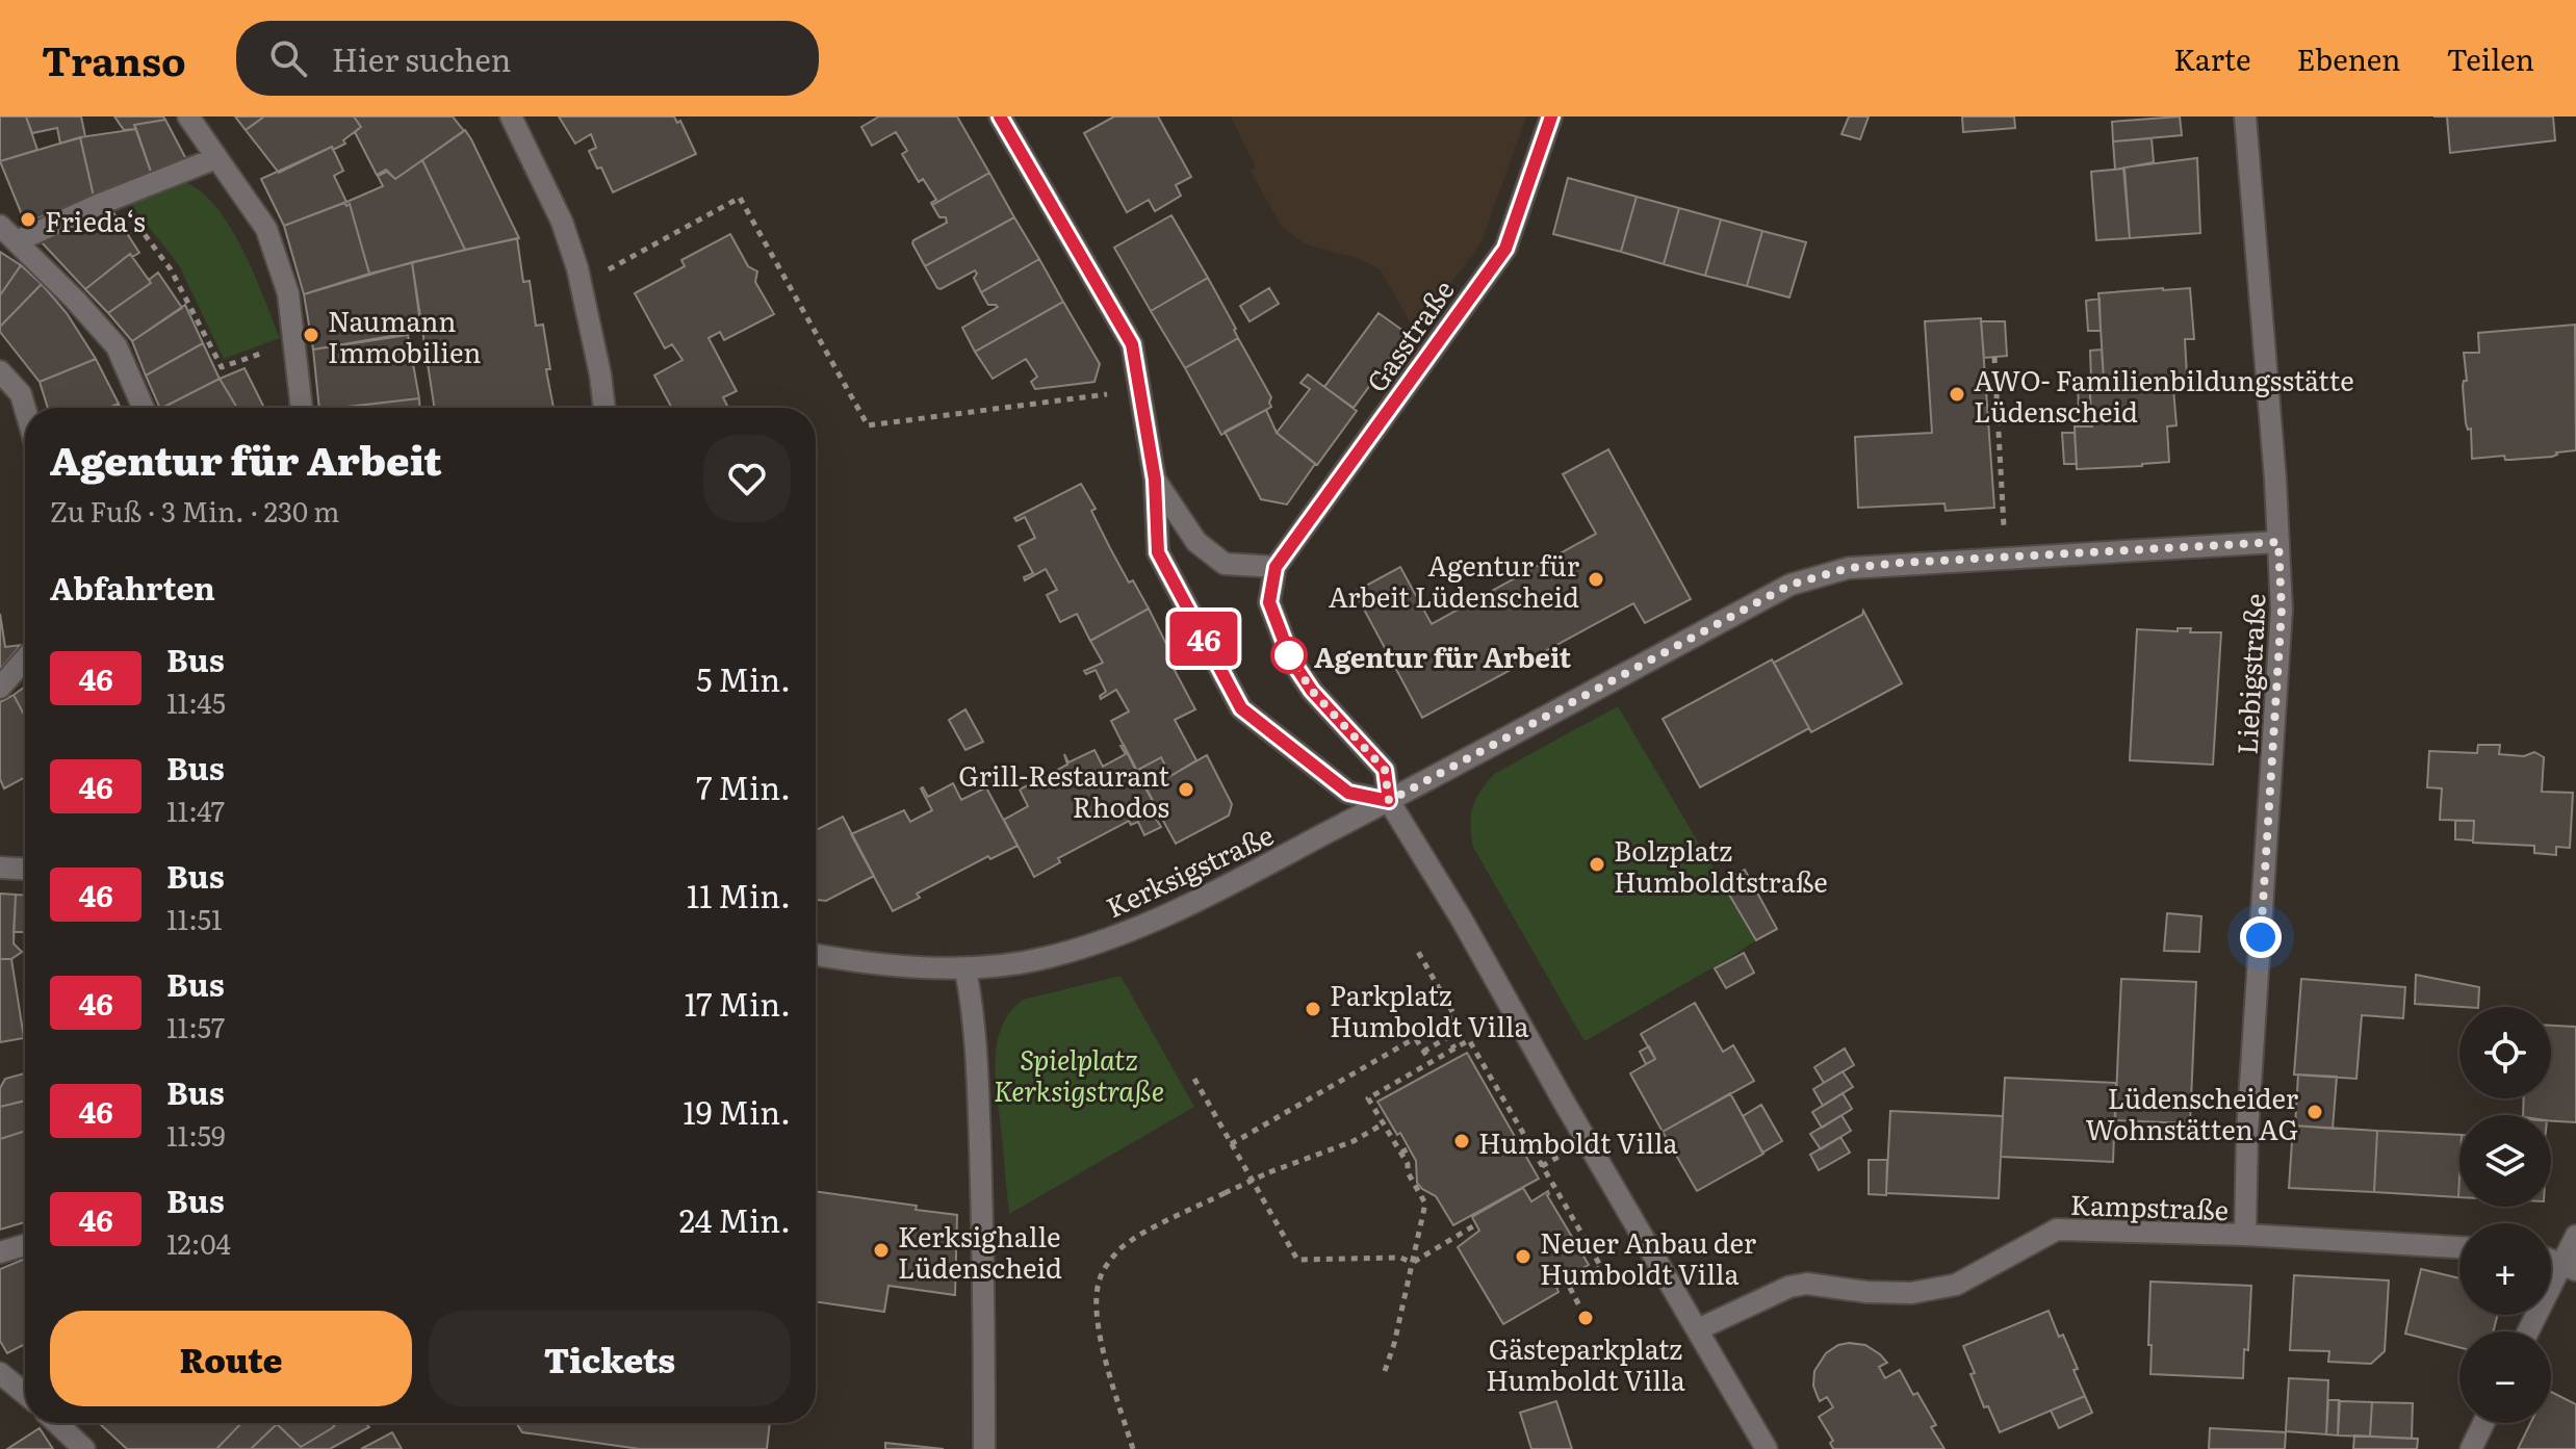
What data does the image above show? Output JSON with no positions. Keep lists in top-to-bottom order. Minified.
{"streets":{"street":["Gasstraße","Liebigstraße","Kerksigstraße","Kampstraße"]},"crossings":[["Liebigstraße","Kerksigstraße"],["Liebigstraße","Kampstraße"]],"parks":["Spielplatz Kerksigstraße"],"places":["Frieda‘s","Naumann Immobilien","AWO- Familienbildungsstätte Lüdenscheid","Agentur für Arbeit Lüdenscheid","Agentur für Arbeit","Grill-Restaurant Rhodos","Bolzplatz Humboldtstraße","Parkplatz Humboldt Villa","Lüdenscheider Wohnstätten AG","Humboldt Villa","Kerksighalle Lüdenscheid","Neuer Anbau der Humboldt Villa","Gästeparkplatz Humboldt Villa"],"lines":["bus line 46"],"page":{"header":"Transo","search":"Hier suchen","nav":["Karte","Ebenen","Teilen"],"on_map":"46","heading":[["Agentur für Arbeit","Zu Fuß · 3 Min. · 230 m"],"Abfahrten"],"list":[{"mark":"46","name":"Bus","note":"11:45","value":"5 Min."},{"mark":"46","name":"Bus","note":"11:47","value":"7 Min."},{"mark":"46","name":"Bus","note":"11:51","value":"11 Min."},{"mark":"46","name":"Bus","note":"11:57","value":"17 Min."},{"mark":"46","name":"Bus","note":"11:59","value":"19 Min."},{"mark":"46","name":"Bus","note":"12:04","value":"24 Min."}],"map_buttons":["+","−"],"buttons":["Route","Tickets"]}}
